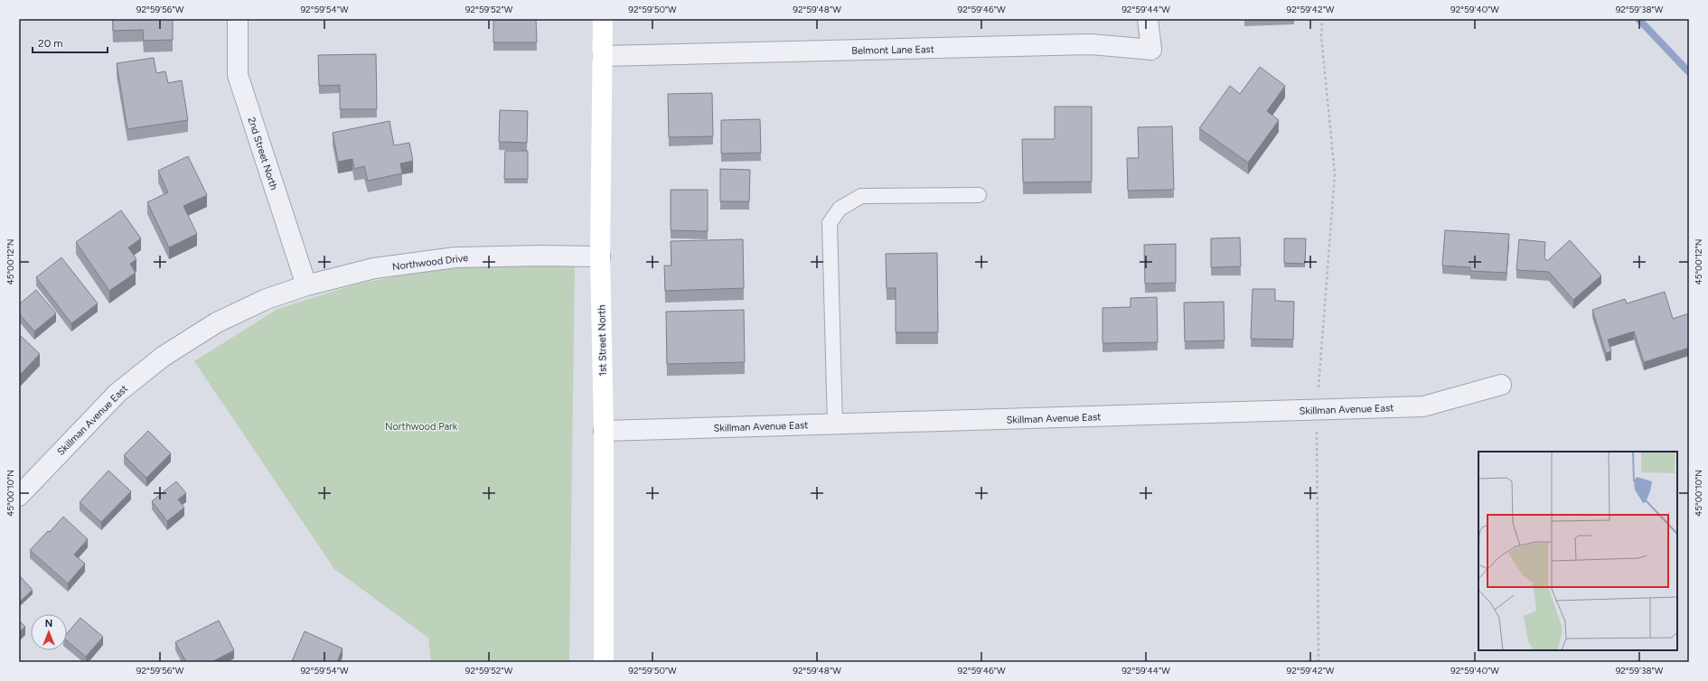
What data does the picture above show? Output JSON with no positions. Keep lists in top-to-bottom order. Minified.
{"streets":{"street":["Belmont Lane East","2nd Street North","Northwood Drive","1st Street North","Skillman Avenue East"]},"crossings":[["Belmont Lane East","1st Street North"],["2nd Street North","Northwood Drive"],["2nd Street North","Skillman Avenue East"],["Northwood Drive","1st Street North"],["Northwood Drive","Skillman Avenue East"],["1st Street North","Skillman Avenue East"]],"parks":["Northwood Park"],"scale_bar":"20 m","north":"top","coordinates":["92°59'56\"W","92°59'54\"W","92°59'52\"W","92°59'50\"W","92°59'48\"W","92°59'46\"W","92°59'44\"W","92°59'42\"W","92°59'40\"W","92°59'38\"W","45°00'12\"N","45°00'10\"N"]}
